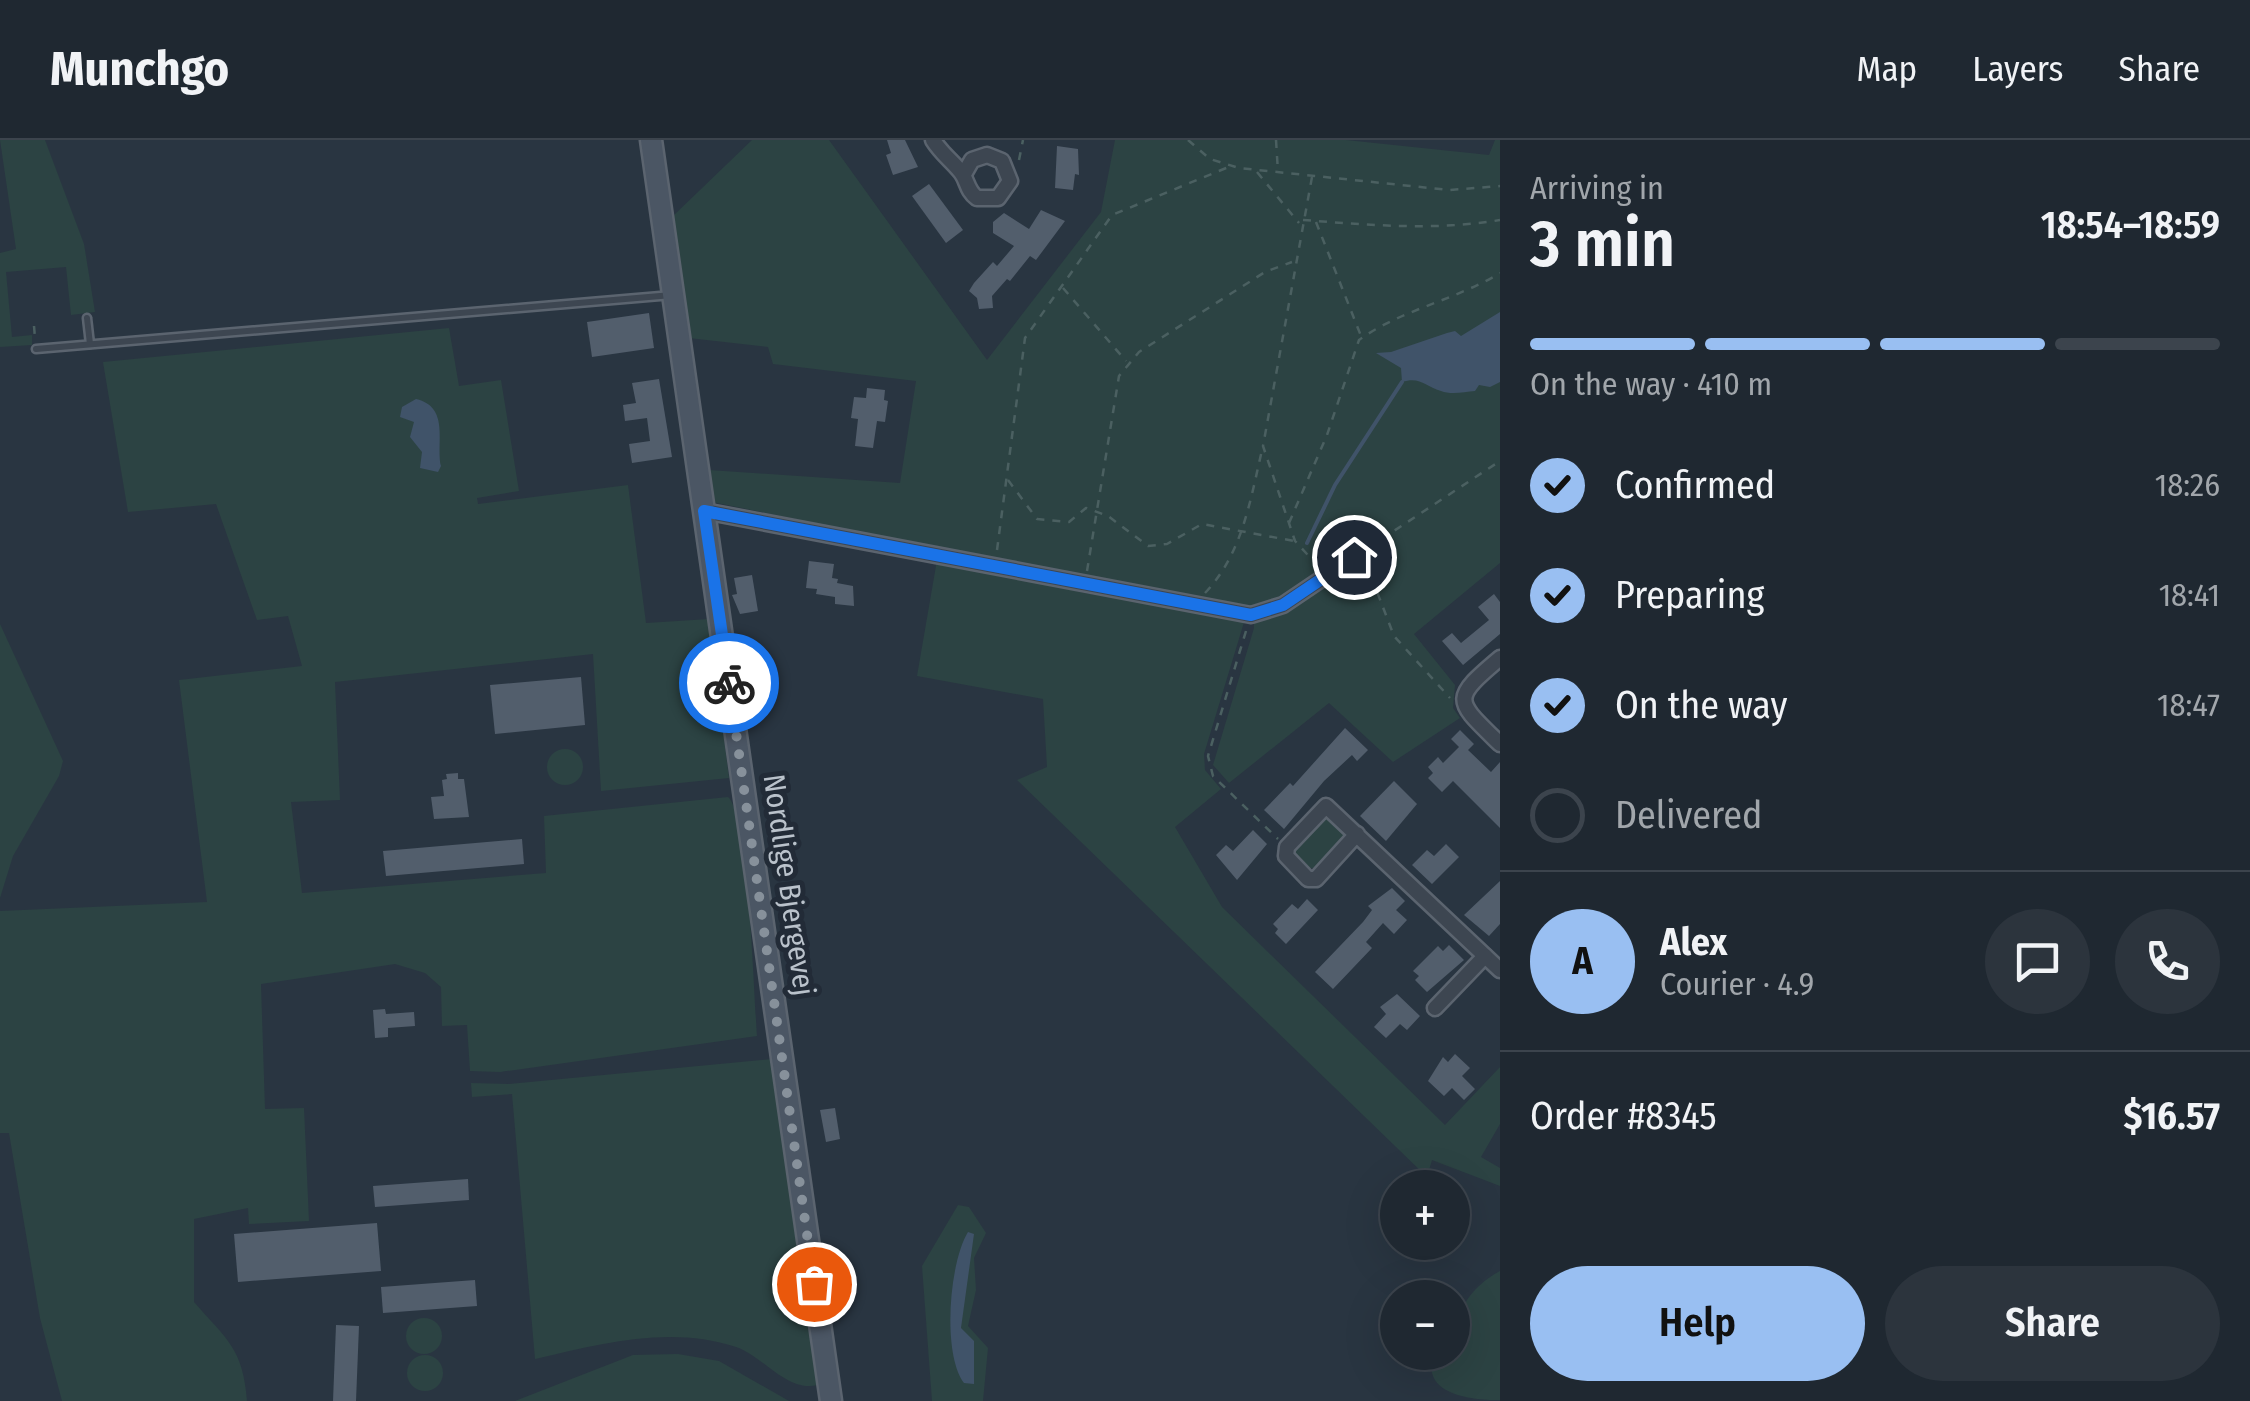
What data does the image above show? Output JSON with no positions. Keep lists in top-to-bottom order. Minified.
{"streets":{"street":["Nordlige Bjergevej"]},"page":{"header":"Munchgo","nav":["Map","Layers","Share"],"heading":["3 min","Arriving in","18:54–18:59"],"panel":["Alex","Courier · 4.9","Order #8345","$16.57"],"bar":"On the way · 410 m","list":[["Confirmed","18:26"],["Preparing","18:41"],["On the way","18:47"],"Delivered"],"round":"A","map_buttons":["+","−"],"buttons":["Help","Share"]}}
